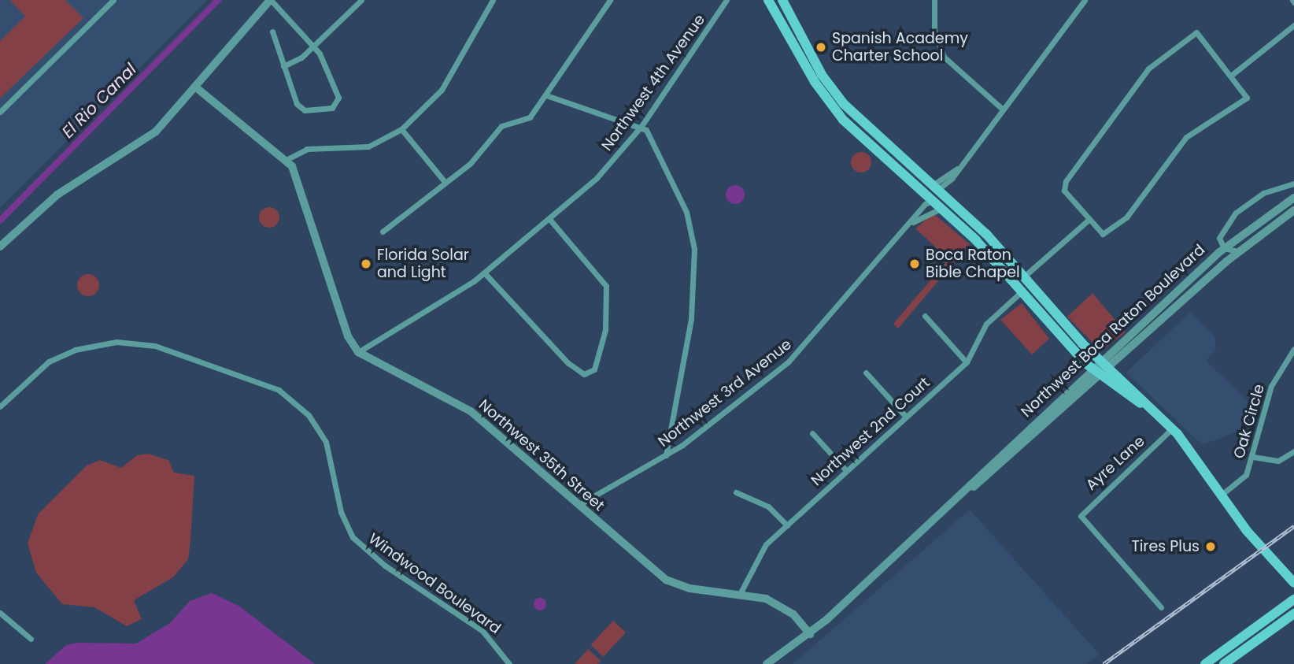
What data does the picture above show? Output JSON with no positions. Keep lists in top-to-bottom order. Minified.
{"streets":{"street":["Northwest 4th Avenue","Northwest Boca Raton Boulevard","Northwest 3rd Avenue","Oak Circle","Northwest 2nd Court","Northwest 35th Street","Ayre Lane","Windwood Boulevard"]},"crossings":[["Northwest 4th Avenue","Northwest 35th Street"],["Northwest Boca Raton Boulevard","Northwest 35th Street"],["Northwest 3rd Avenue","Northwest 35th Street"],["Northwest 2nd Court","Northwest 35th Street"]],"water":["El Rio Canal"],"places":["Spanish Academy Charter School","Florida Solar and Light","Boca Raton Bible Chapel","Tires Plus"]}
